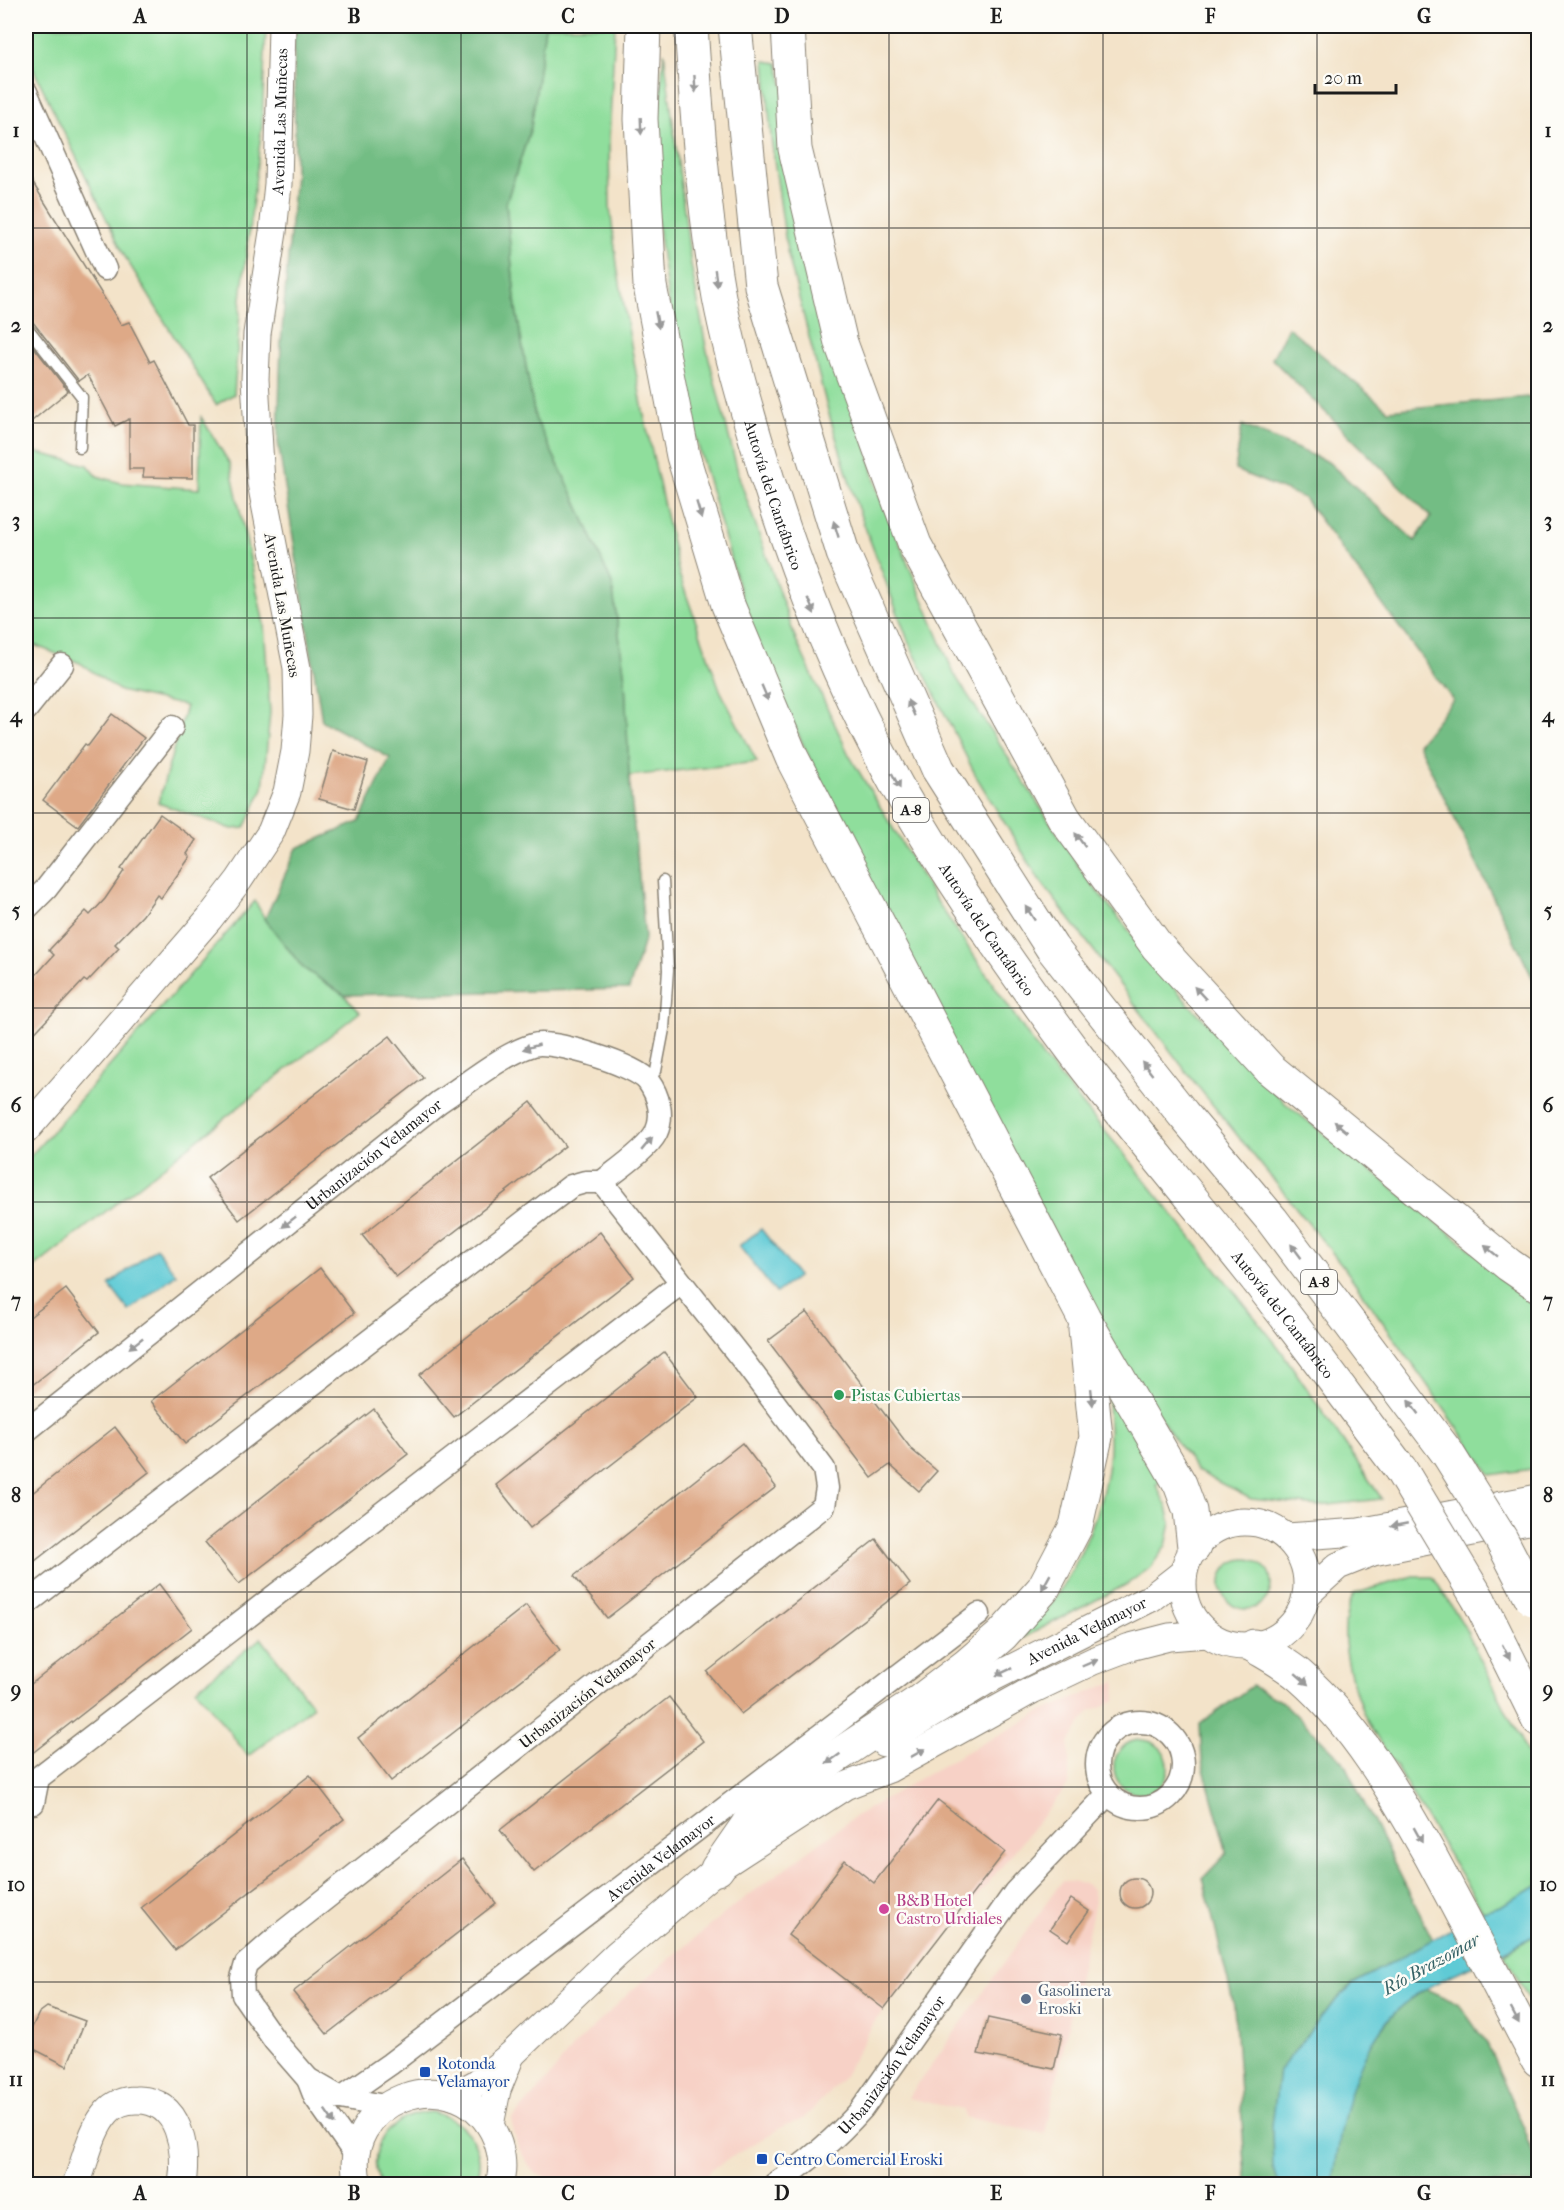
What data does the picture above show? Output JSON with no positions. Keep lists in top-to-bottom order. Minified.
{"streets":{"highway":["Autovía del Cantábrico","A-8"],"street":["Avenida Las Muñecas","Urbanización Velamayor","Avenida Velamayor"]},"crossings":[["Urbanización Velamayor","Avenida Velamayor"]],"water":["Río Brazomar"],"places":{"other":["Pistas Cubiertas","B&B Hotel Castro Urdiales","Gasolinera Eroski"],"transit":["Rotonda Velamayor","Centro Comercial Eroski"]},"scale_bar":"20 m","grid":{"columns":["A","B","C","D","E","F","G"],"rows":["1","2","3","4","5","6","7","8","9","10","11"]}}
